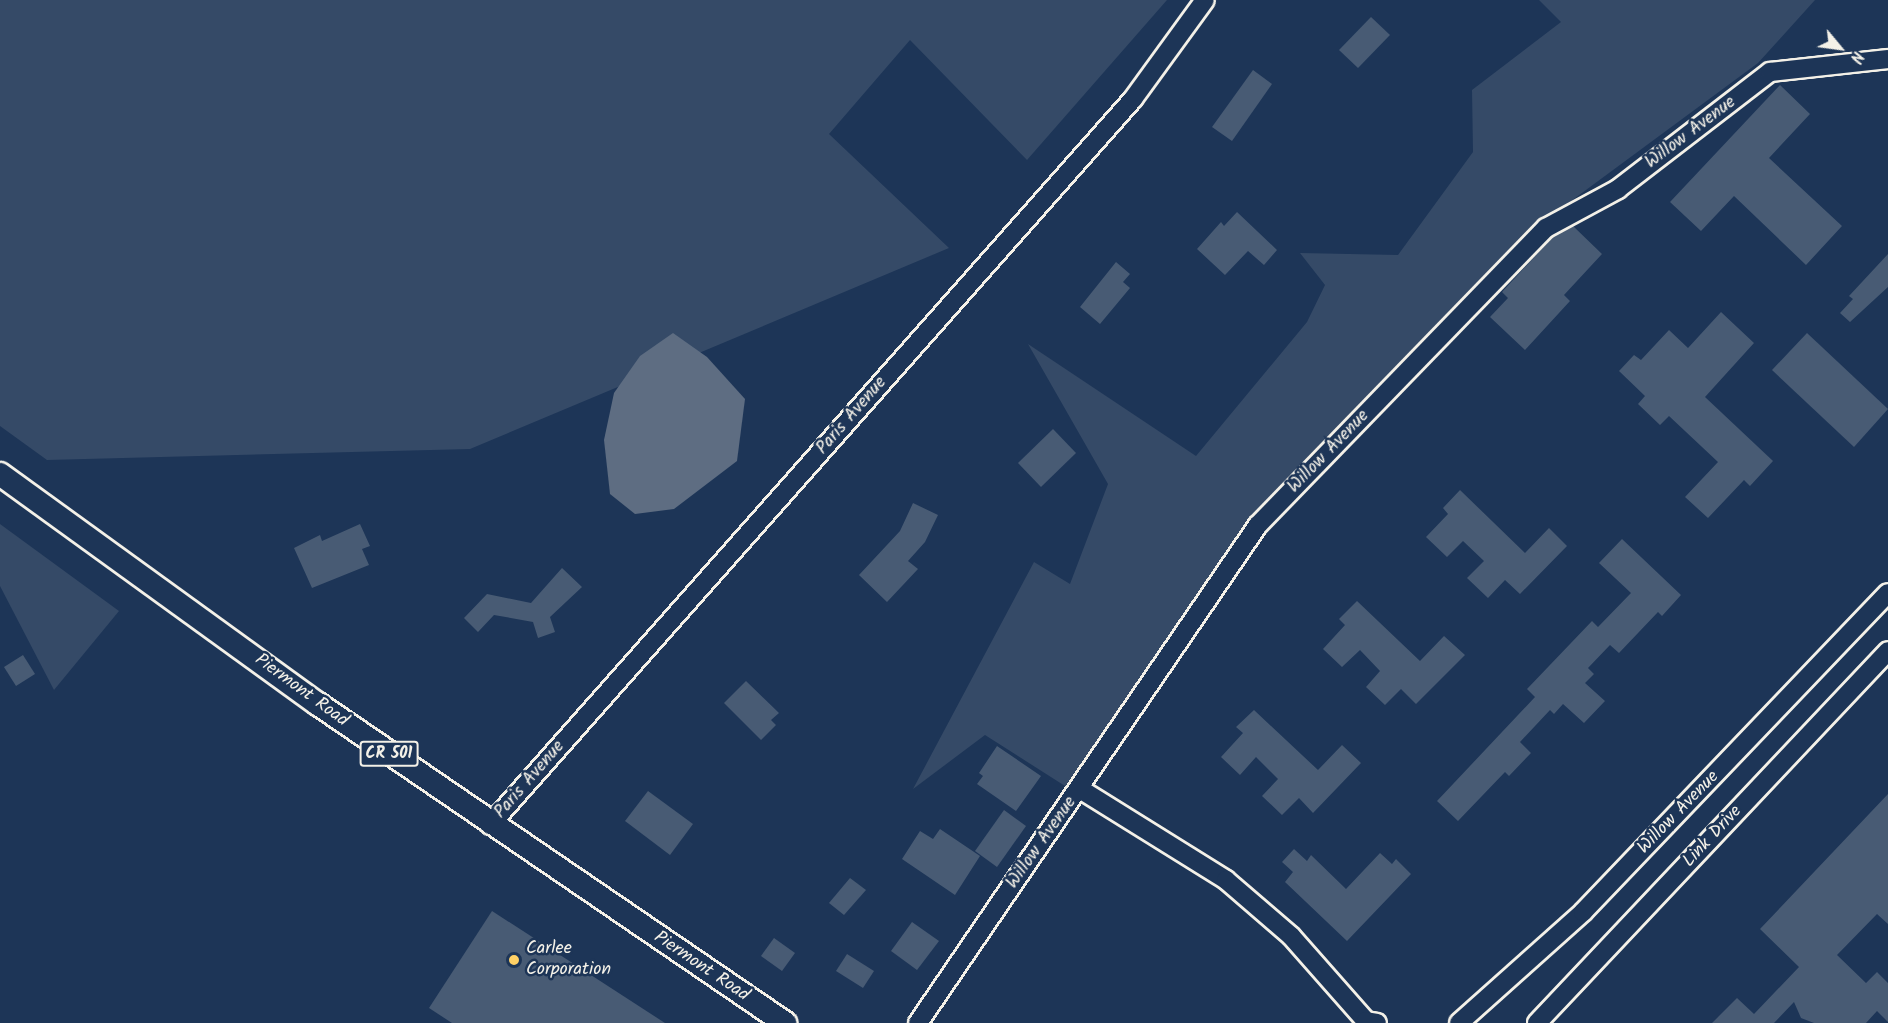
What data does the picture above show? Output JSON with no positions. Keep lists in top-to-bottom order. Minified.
{"streets":{"main road":["Piermont Road","CR 501"],"street":["Willow Avenue","Paris Avenue","Link Drive"]},"crossings":[["Paris Avenue","Piermont Road"]],"places":["Carlee Corporation"],"north":"bottom right"}
